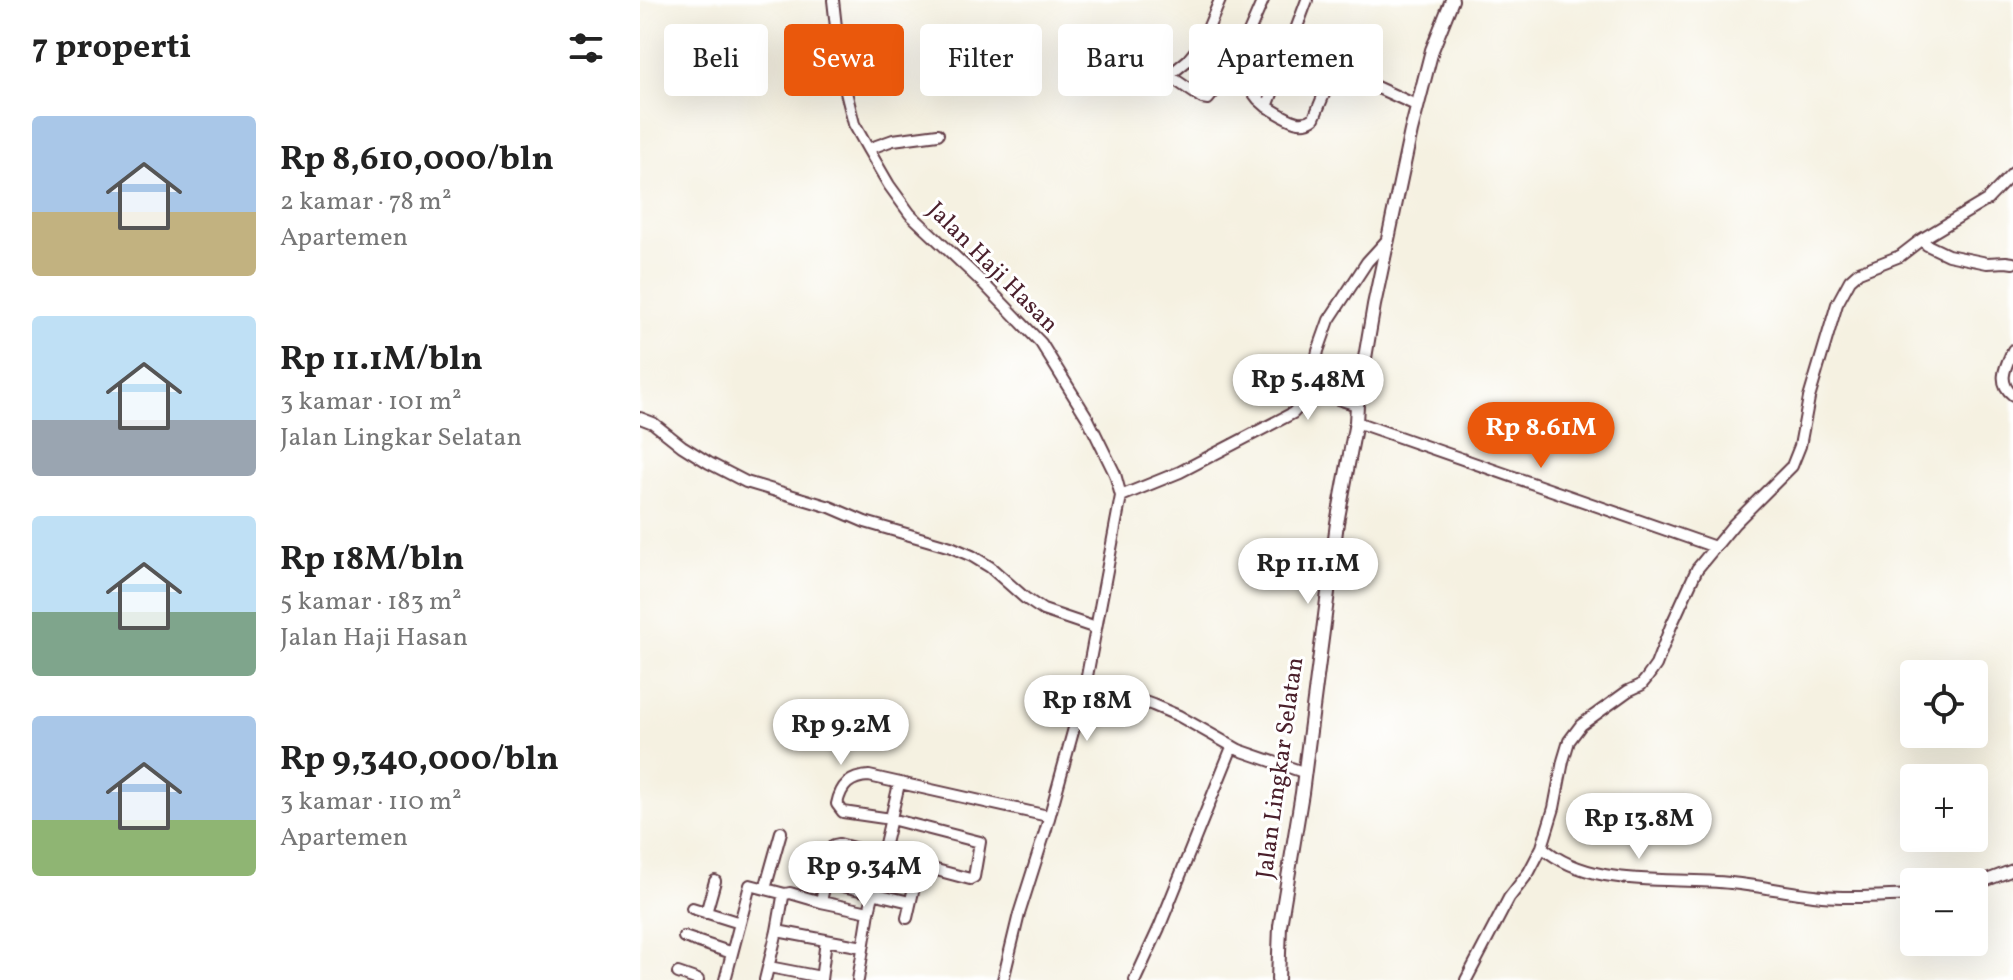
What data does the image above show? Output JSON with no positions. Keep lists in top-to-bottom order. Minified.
{"streets":{"street":["Jalan Haji Hasan","Jalan Lingkar Selatan"]},"page":{"heading":"7 properti","chip":["Beli","Sewa","Filter","Baru","Apartemen"],"list":[{"name":"Rp 8,610,000/bln","note":"2 kamar · 78 m² · Apartemen"},{"name":"Rp 11.1M/bln","note":"3 kamar · 101 m² · Jalan Lingkar Selatan"},{"name":"Rp 18M/bln","note":"5 kamar · 183 m² · Jalan Haji Hasan"},{"name":"Rp 9,340,000/bln","note":"3 kamar · 110 m² · Apartemen"}],"price":["Rp 5.48M","Rp 8.61M","Rp 11.1M","Rp 18M","Rp 9.2M","Rp 13.8M","Rp 9.34M"],"map_buttons":["+","−"]}}
